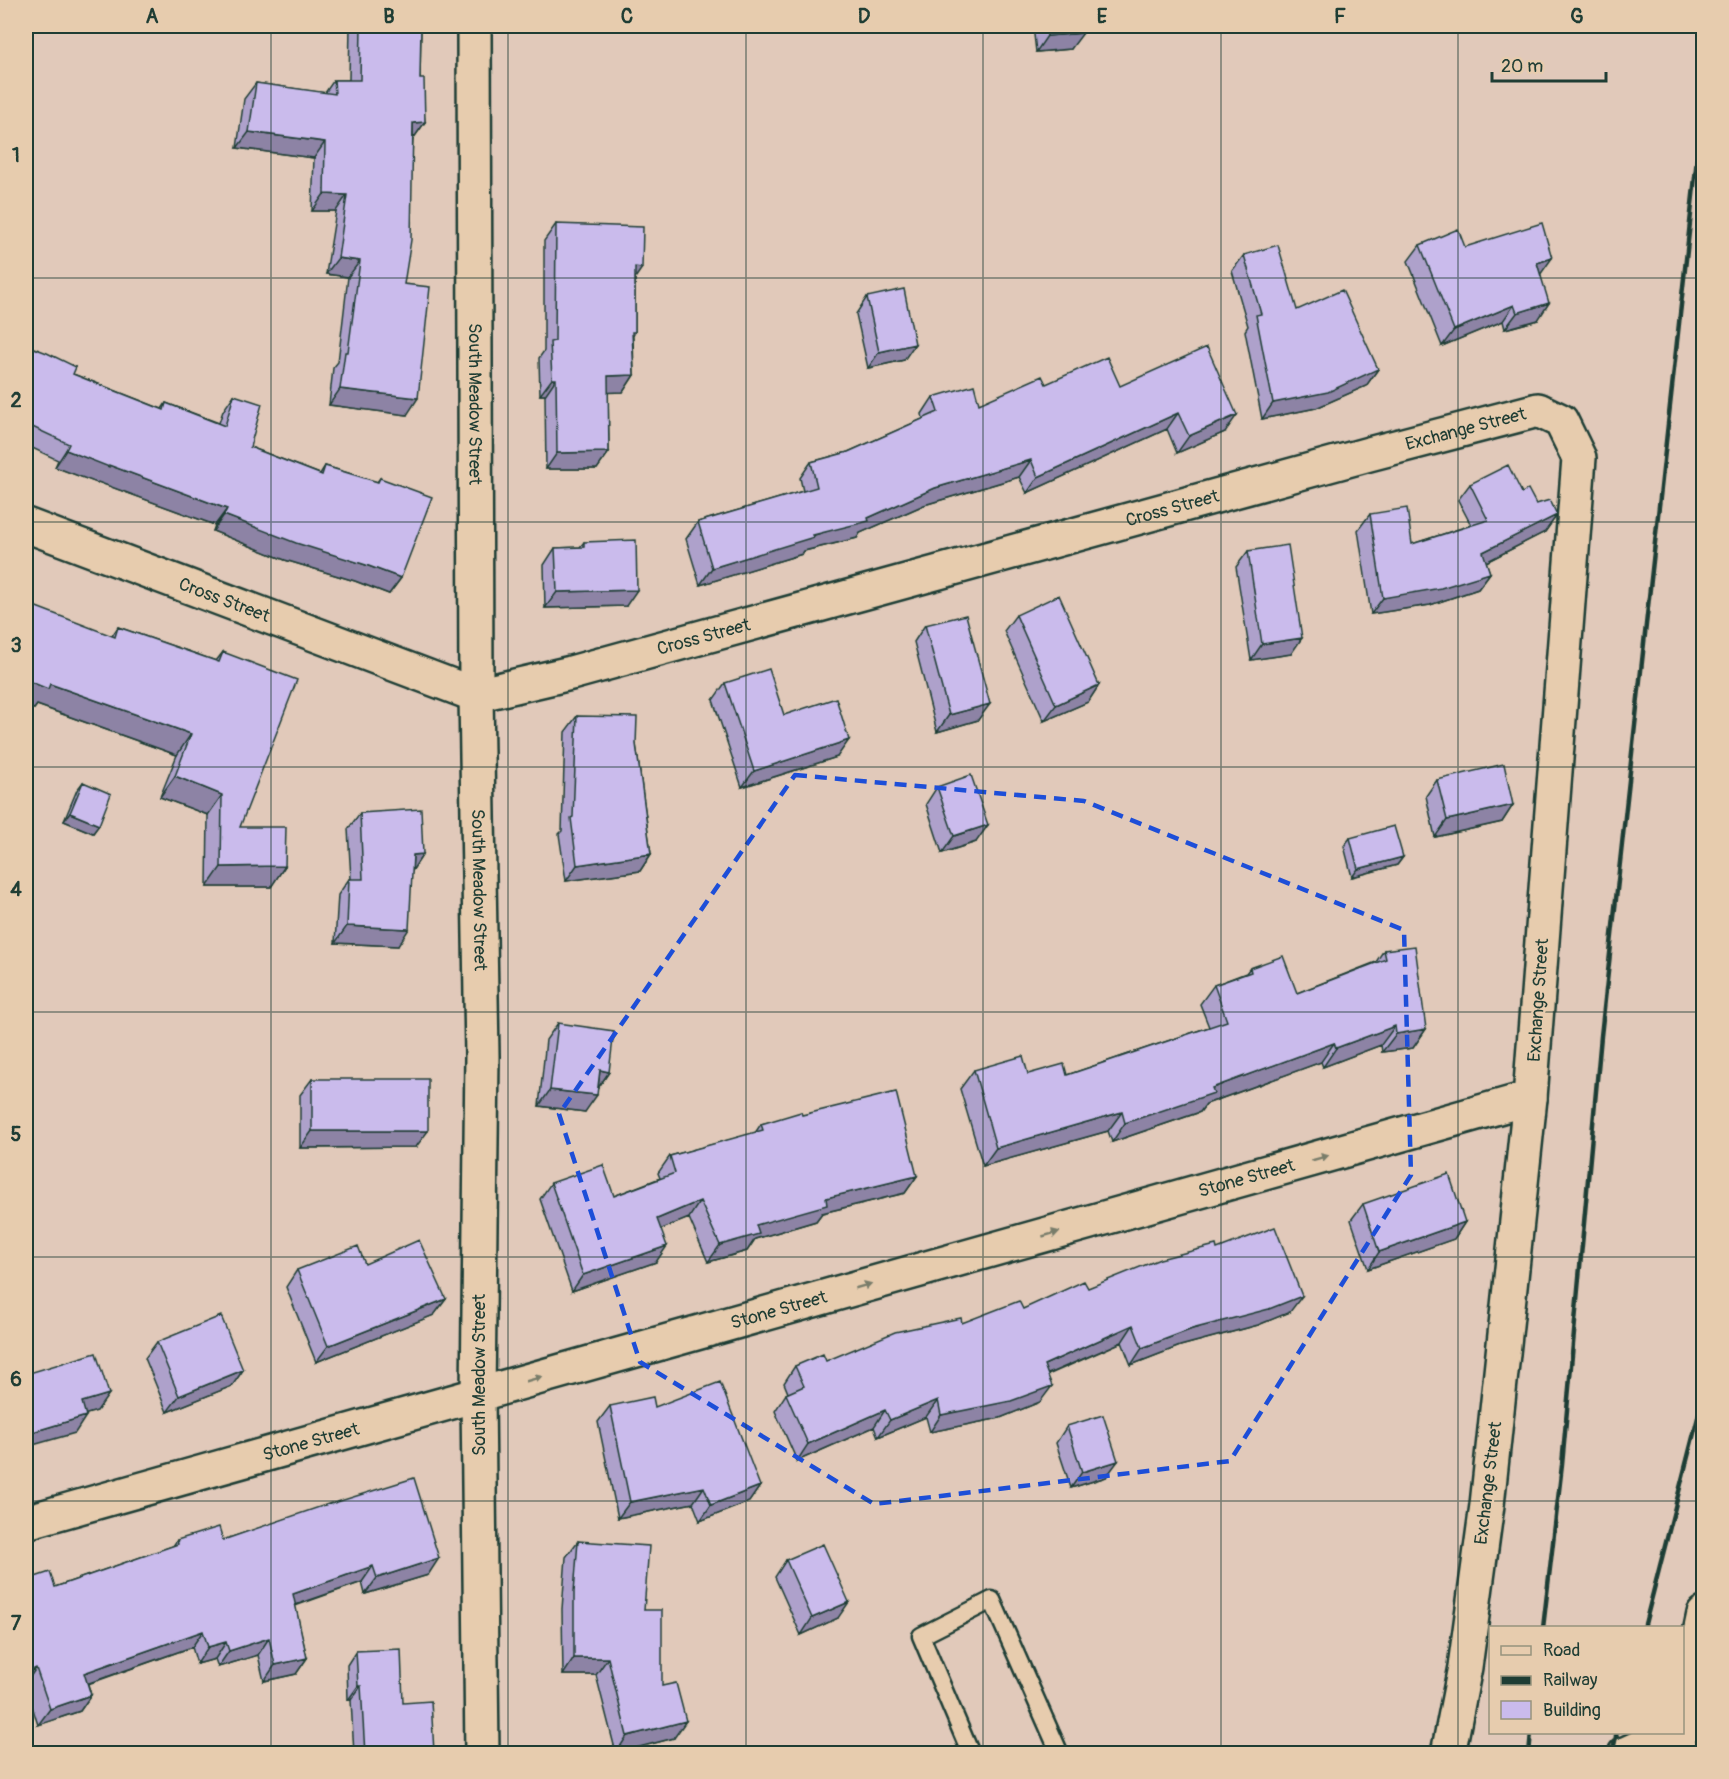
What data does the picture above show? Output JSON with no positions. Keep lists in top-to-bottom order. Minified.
{"streets":{"main road":["South Meadow Street","Exchange Street","Cross Street","Stone Street"]},"crossings":[["South Meadow Street","Cross Street"],["South Meadow Street","Stone Street"],["Exchange Street","Cross Street"],["Exchange Street","Stone Street"]],"one_way":["Stone Street"],"legend":["Road","Railway","Building"],"scale_bar":"20 m","grid":{"columns":["A","B","C","D","E","F","G"],"rows":["1","2","3","4","5","6","7"]}}
